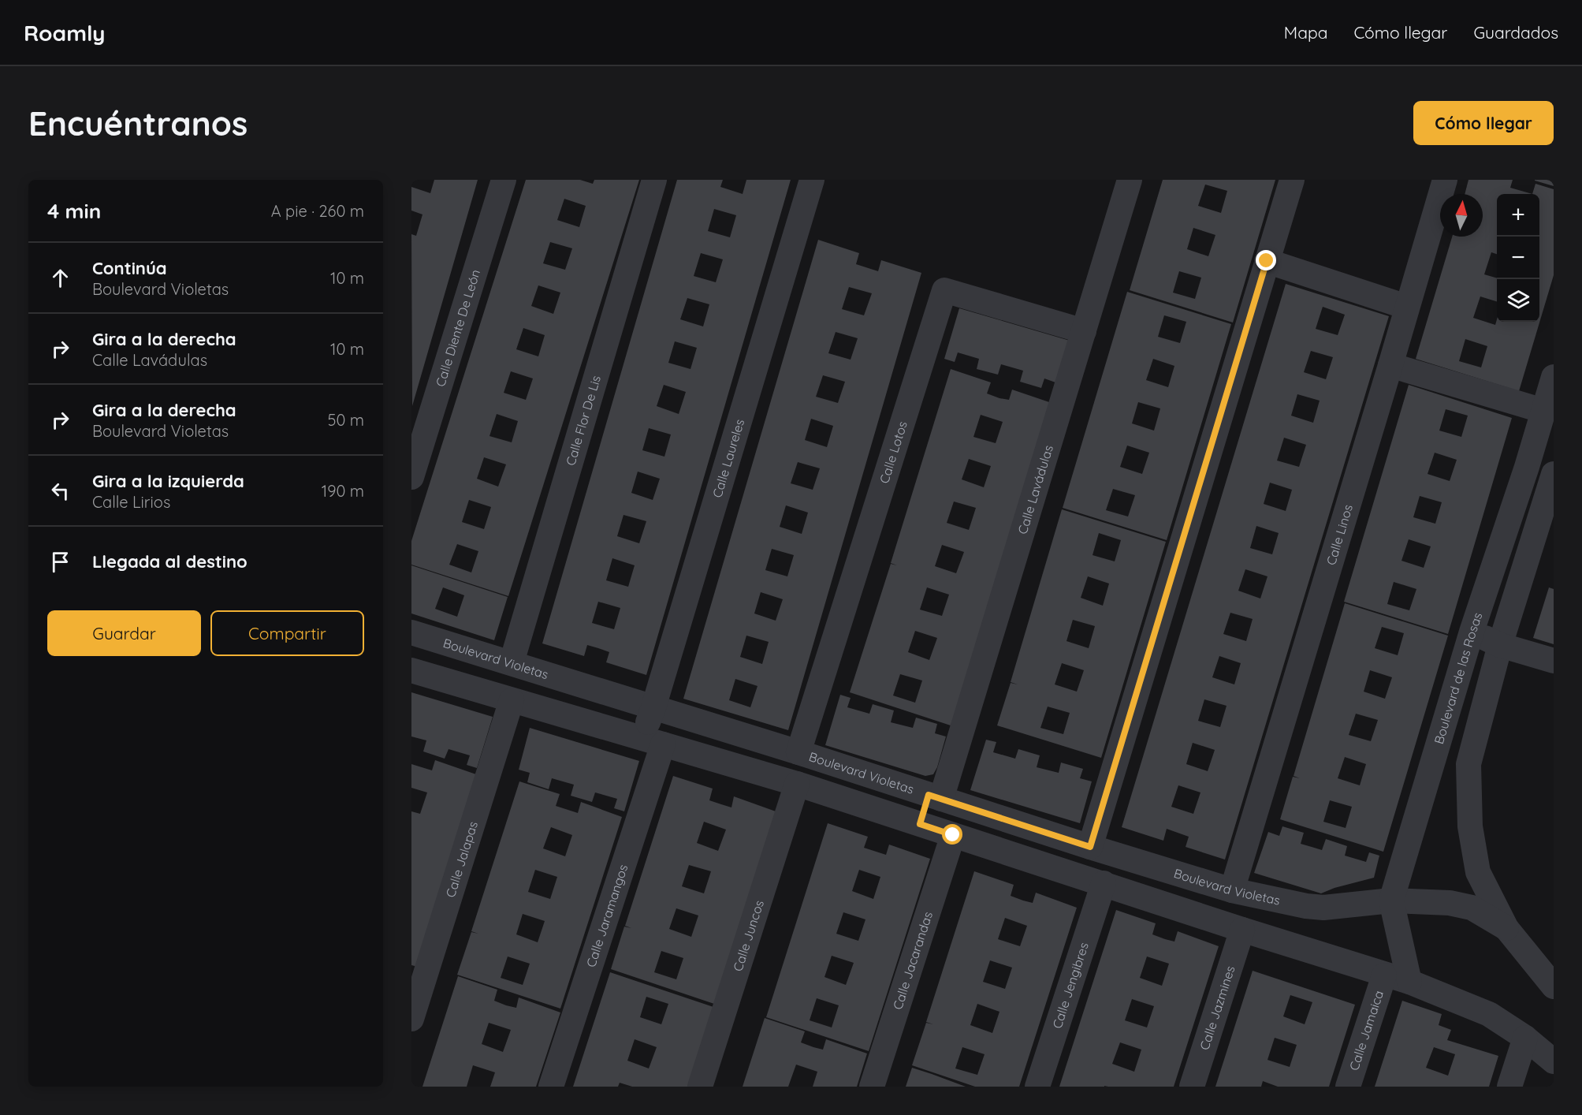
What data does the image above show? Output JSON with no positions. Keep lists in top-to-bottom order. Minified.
{"streets":{"street":["Calle Diente De León","Calle Flor De Lis","Calle Lotos","Calle Laureles","Calle Lavádulas","Calle Linos","Boulevard Violetas","Boulevard de las Rosas","Calle Jalapas","Calle Jaramangos","Calle Juncos","Calle Jacarandas","Calle Jengibres","Calle Jazmines","Calle Jamaica"]},"crossings":[["Calle Flor De Lis","Boulevard Violetas"],["Calle Lotos","Calle Lavádulas"],["Calle Lotos","Boulevard Violetas"],["Calle Laureles","Boulevard Violetas"],["Calle Laureles","Calle Jaramangos"],["Calle Lavádulas","Boulevard Violetas"],["Calle Linos","Boulevard Violetas"],["Boulevard Violetas","Boulevard de las Rosas"]],"north":"top","page":{"header":"Roamly","nav":["Mapa","Cómo llegar","Guardados"],"buttons":["Cómo llegar",["Guardar","Compartir"]],"title":"Encuéntranos","heading":["4 min","A pie · 260 m"],"map_buttons":["+","−"],"list":[["Continúa","Boulevard Violetas","10 m"],["Gira a la derecha","Calle Lavádulas","10 m"],["Gira a la derecha","Boulevard Violetas","50 m"],["Gira a la izquierda","Calle Lirios","190 m"],"Llegada al destino"]}}
